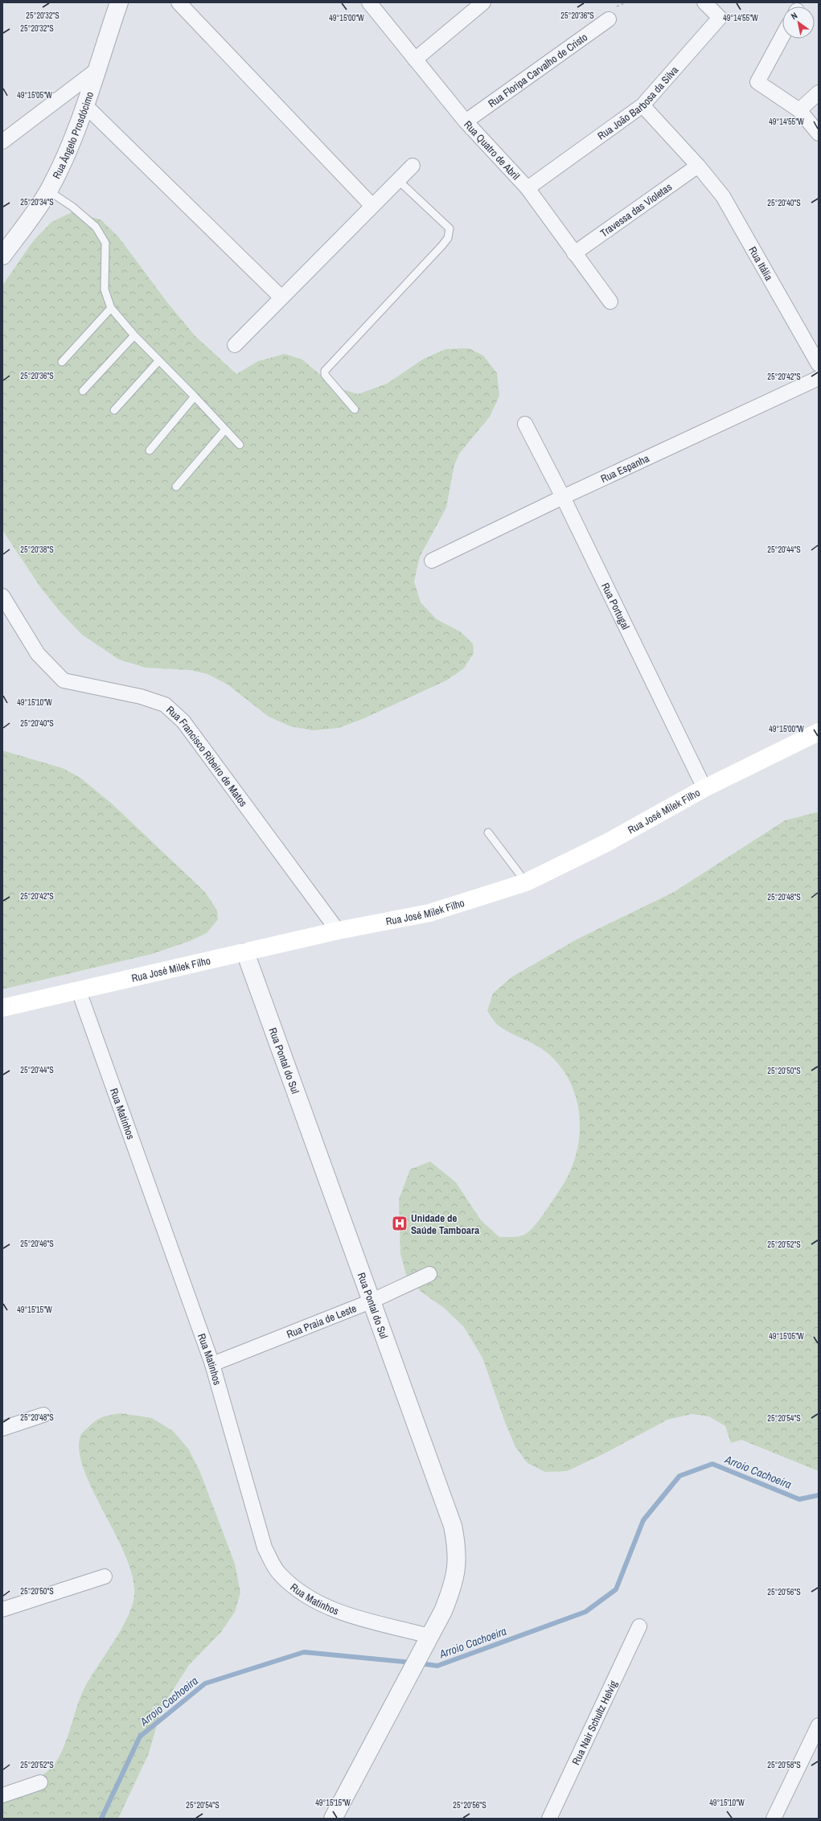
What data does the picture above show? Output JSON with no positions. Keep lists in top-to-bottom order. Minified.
{"streets":{"main road":["Rua José Milek Filho"],"street":["Rua Floripa Carvalho de Cristo","Rua João Barbosa da Silva","Rua Ângelo Prosdócimo","Rua Quatro de Abril","Travessa das Violetas","Rua Itália","Rua Espanha","Rua Portugal","Rua Francisco Ribeiro de Matos","Rua Pontal do Sul","Rua Matinhos","Rua Praia de Leste","Rua Nair Schultz Helvig"]},"crossings":[["Rua Floripa Carvalho de Cristo","Rua Quatro de Abril"],["Rua João Barbosa da Silva","Rua Quatro de Abril"],["Rua João Barbosa da Silva","Rua Itália"],["Rua Quatro de Abril","Travessa das Violetas"],["Travessa das Violetas","Rua Itália"],["Rua Espanha","Rua Portugal"],["Rua Portugal","Rua José Milek Filho"],["Rua Francisco Ribeiro de Matos","Rua José Milek Filho"],["Rua José Milek Filho","Rua Pontal do Sul"],["Rua José Milek Filho","Rua Matinhos"],["Rua Pontal do Sul","Rua Matinhos"],["Rua Pontal do Sul","Rua Praia de Leste"],["Rua Matinhos","Rua Praia de Leste"]],"water":["Arroio Cachoeira"],"places":{"hospital":["Unidade de Saúde Tamboara"]},"north":"top left","coordinates":["25°20'32\"S","25°20'36\"S","49°15'00\"W","49°14'55\"W","49°15'05\"W","25°20'34\"S","25°20'40\"S","25°20'42\"S","25°20'38\"S","25°20'44\"S","49°15'10\"W","25°20'48\"S","25°20'50\"S","25°20'46\"S","25°20'52\"S","49°15'15\"W","25°20'54\"S","25°20'56\"S","25°20'58\"S"]}
